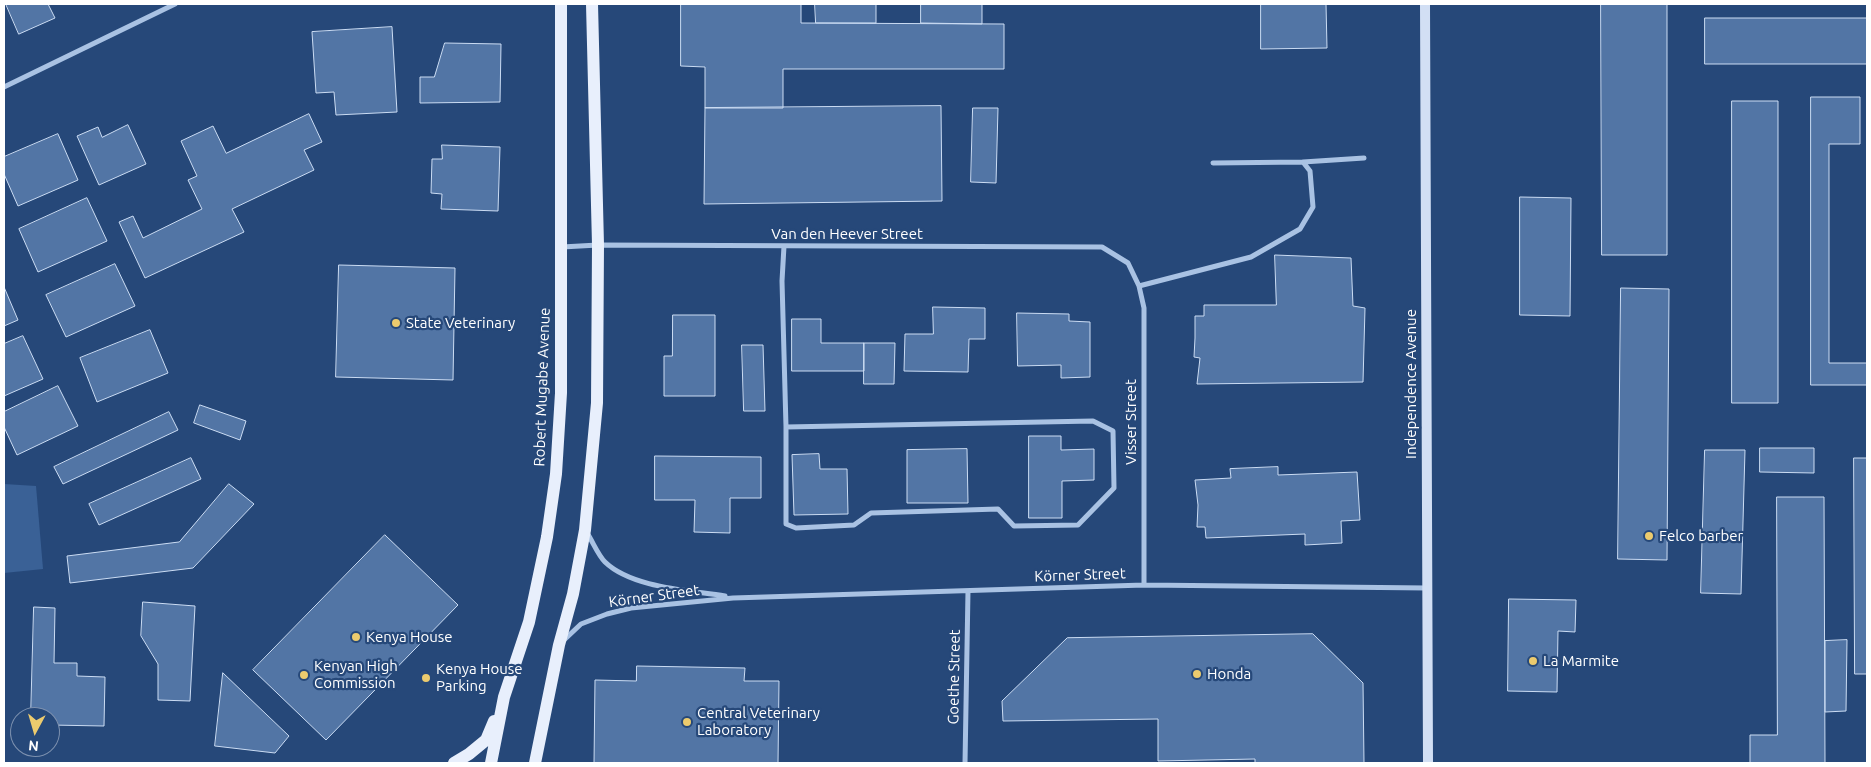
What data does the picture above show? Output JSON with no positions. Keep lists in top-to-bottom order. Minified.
{"streets":{"main road":["Independence Avenue","Robert Mugabe Avenue"],"street":["Van den Heever Street","Visser Street","Körner Street","Goethe Street"]},"crossings":[["Van den Heever Street","Robert Mugabe Avenue"],["Van den Heever Street","Visser Street"],["Independence Avenue","Körner Street"],["Visser Street","Körner Street"],["Körner Street","Goethe Street"]],"places":["State Veterinary","Felco barber","Kenya House","La Marmite","Honda","Kenyan High Commission","Kenya House Parking","Central Veterinary Laboratory"],"north":"bottom"}
